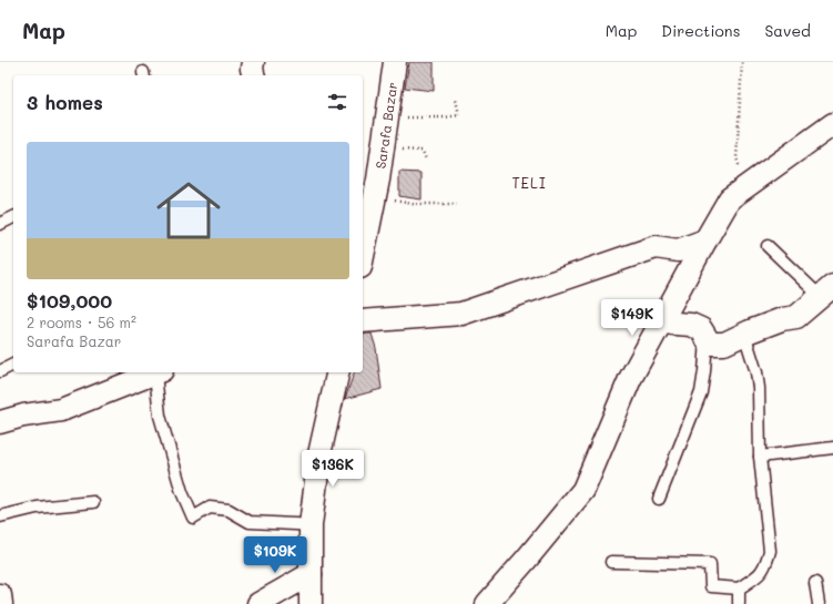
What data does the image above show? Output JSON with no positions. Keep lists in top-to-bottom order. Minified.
{"streets":{"street":["Sarafa Bazar"]},"districts":["TELI"],"page":{"header":"Map","nav":["Map","Directions","Saved"],"heading":"3 homes","list":[{"name":"$109,000","note":"2 rooms · 56 m² · Sarafa Bazar"}],"price":["$149K","$136K","$109K"]}}
